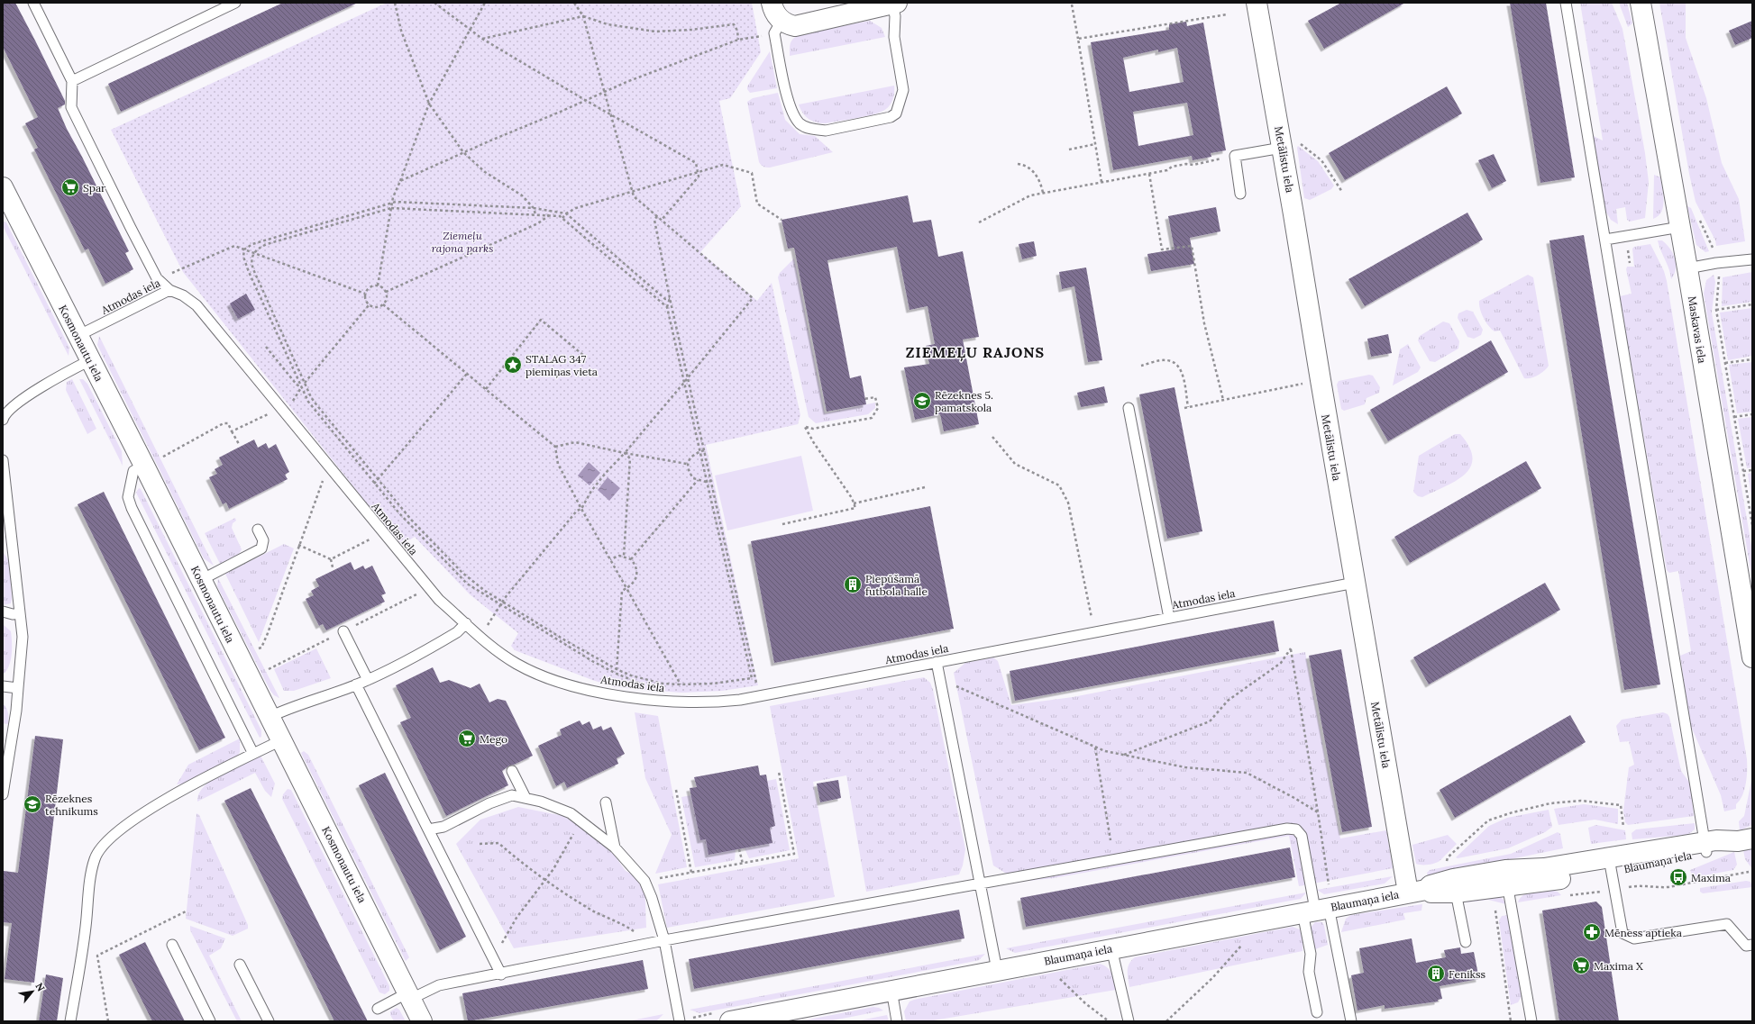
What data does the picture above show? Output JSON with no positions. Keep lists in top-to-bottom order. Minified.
{"streets":{"street":["Metālistu iela","Maskavas iela","Kosmonautu iela","Blaumaņa iela"],"lane":["Atmodas iela"]},"crossings":[["Metālistu iela","Atmodas iela"],["Metālistu iela","Blaumaņa iela"],["Atmodas iela","Kosmonautu iela"]],"districts":["ZIEMEĻU RAJONS"],"parks":["Ziemeļu rajona parks"],"places":{"supermarket":["Spar","Mego","Maxima X"],"place":["STALAG 347 piemiņas vieta"],"school or university":["Rēzeknes 5. pamatskola","Rēzeknes tehnikums"],"building":["Piepūšamā futbola halle","Fenikss"],"bus stop":["Maxima"],"pharmacy":["Mēness aptieka"]},"north":"top right"}
